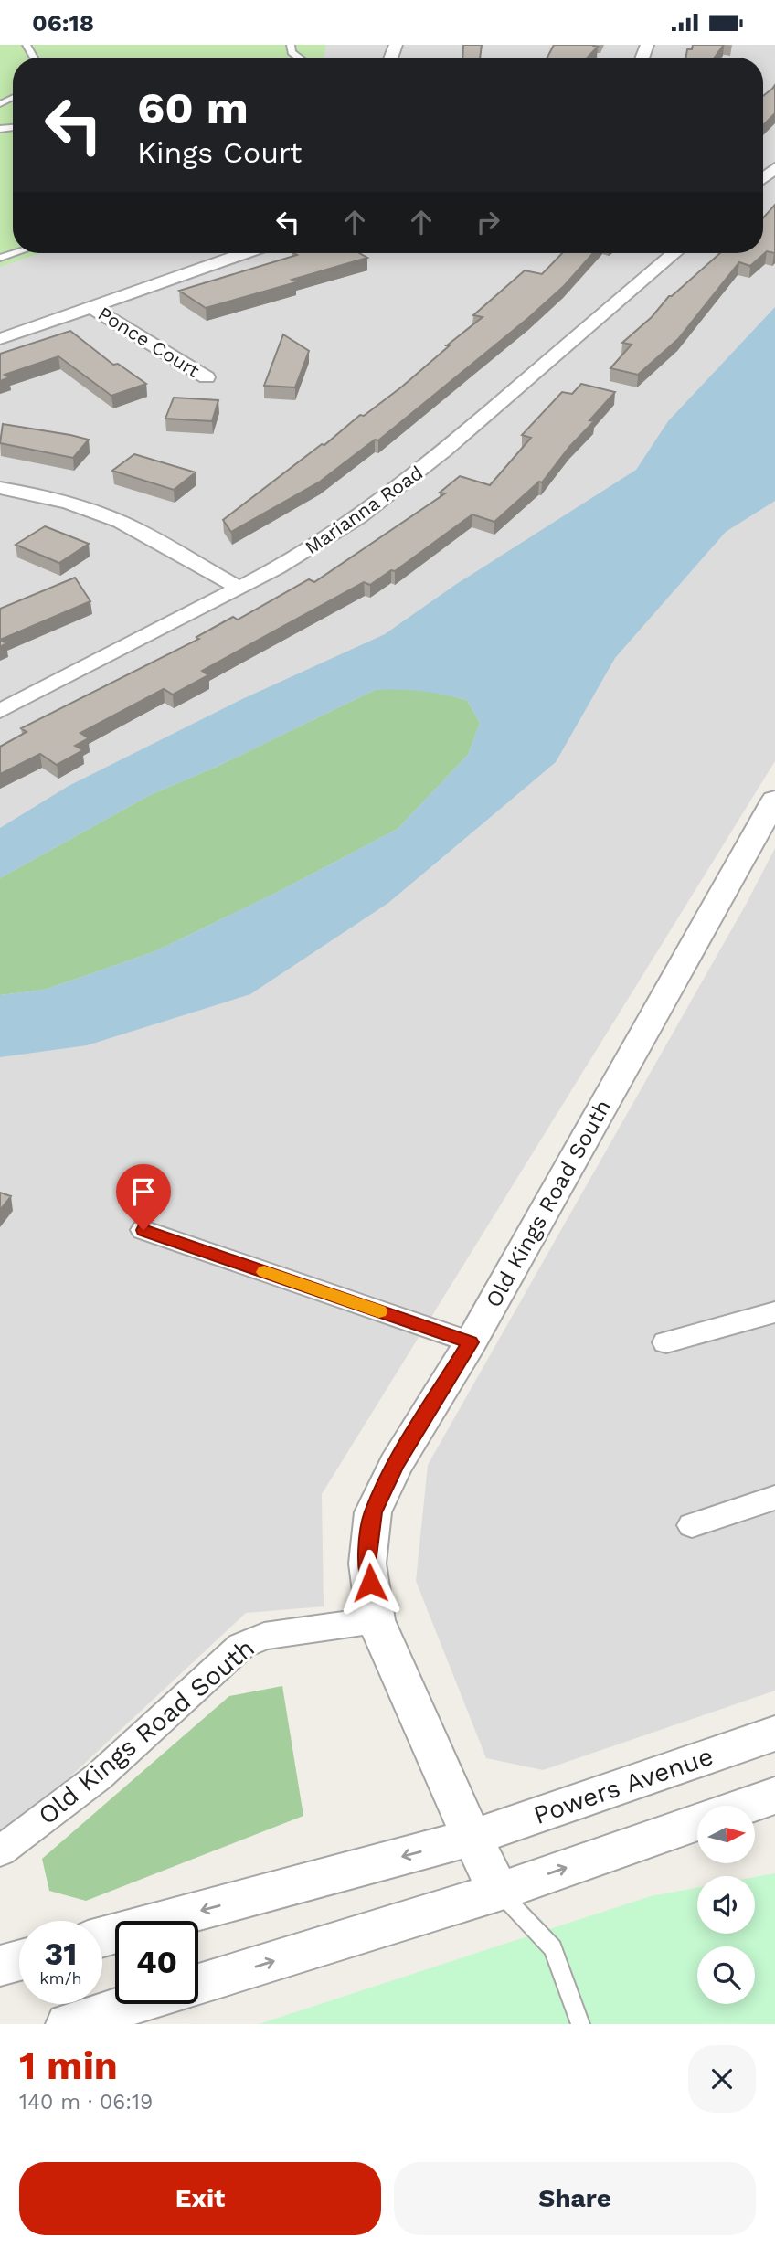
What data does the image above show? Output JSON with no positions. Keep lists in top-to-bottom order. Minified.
{"streets":{"street":["Ponce Court","Marianna Road","Old Kings Road South","Powers Avenue"]},"crossings":[["Old Kings Road South","Powers Avenue"]],"north":"right","page":{"status":"06:18","turn":["60 m","Kings Court"],"speed":"31 km/h","limit":"40","heading":["1 min","140 m · 06:19"],"buttons":["Exit","Share"]}}
